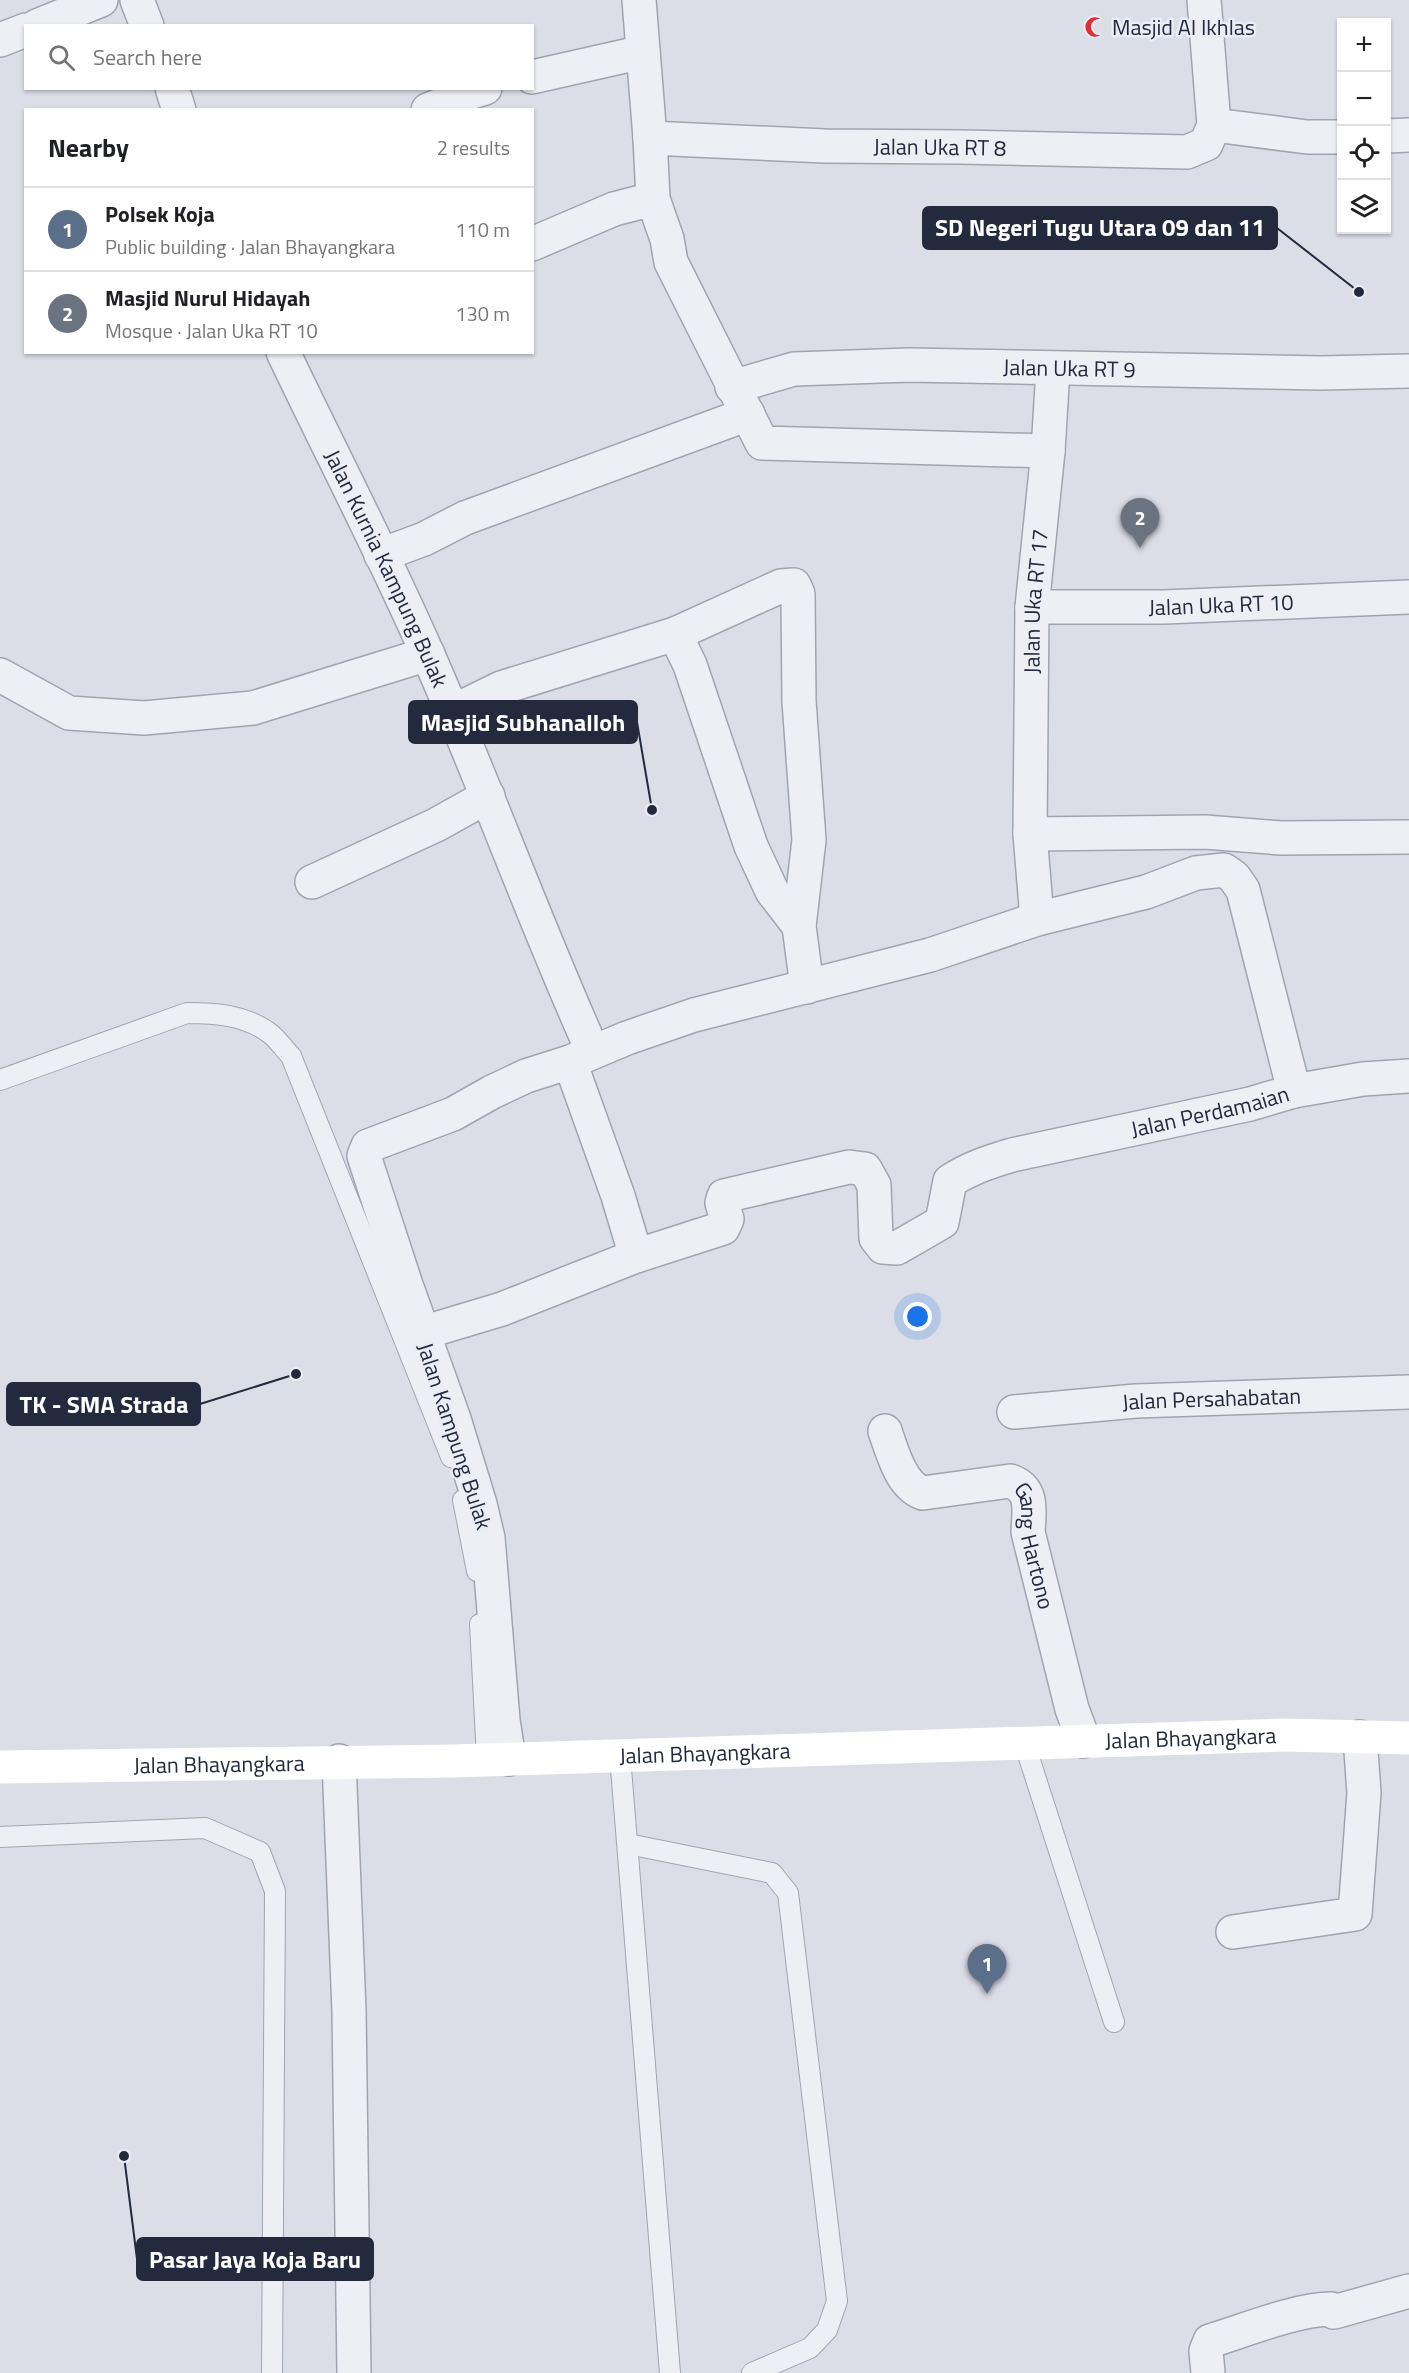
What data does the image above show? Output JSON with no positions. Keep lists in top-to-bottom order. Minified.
{"streets":{"street":["Jalan Uka RT 8","Jalan Uka RT 9","Jalan Kurnia Kampung Bulak","Jalan Uka RT 17","Jalan Uka RT 10","Jalan Perdamaian","Jalan Persahabatan","Jalan Kampung Bulak","Gang Hartono","Jalan Bhayangkara"]},"crossings":[["Jalan Uka RT 9","Jalan Kurnia Kampung Bulak"],["Jalan Uka RT 9","Jalan Uka RT 17"],["Jalan Kurnia Kampung Bulak","Jalan Perdamaian"],["Jalan Kurnia Kampung Bulak","Jalan Kampung Bulak"],["Jalan Uka RT 17","Jalan Uka RT 10"],["Jalan Kampung Bulak","Jalan Bhayangkara"],["Gang Hartono","Jalan Bhayangkara"]],"places":{"mosque":["Masjid Al Ikhlas"],"other":["SD Negeri Tugu Utara 09 dan 11","Masjid Subhanalloh","TK - SMA Strada","Pasar Jaya Koja Baru"]},"page":{"map_buttons":["+","−"],"search":"Search here","heading":["Nearby","2 results"],"list":[{"mark":"1","name":"Polsek Koja","note":"Public building · Jalan Bhayangkara","value":"110 m"},{"mark":"2","name":"Masjid Nurul Hidayah","note":"Mosque · Jalan Uka RT 10","value":"130 m"}],"pins":["2","1"]}}
